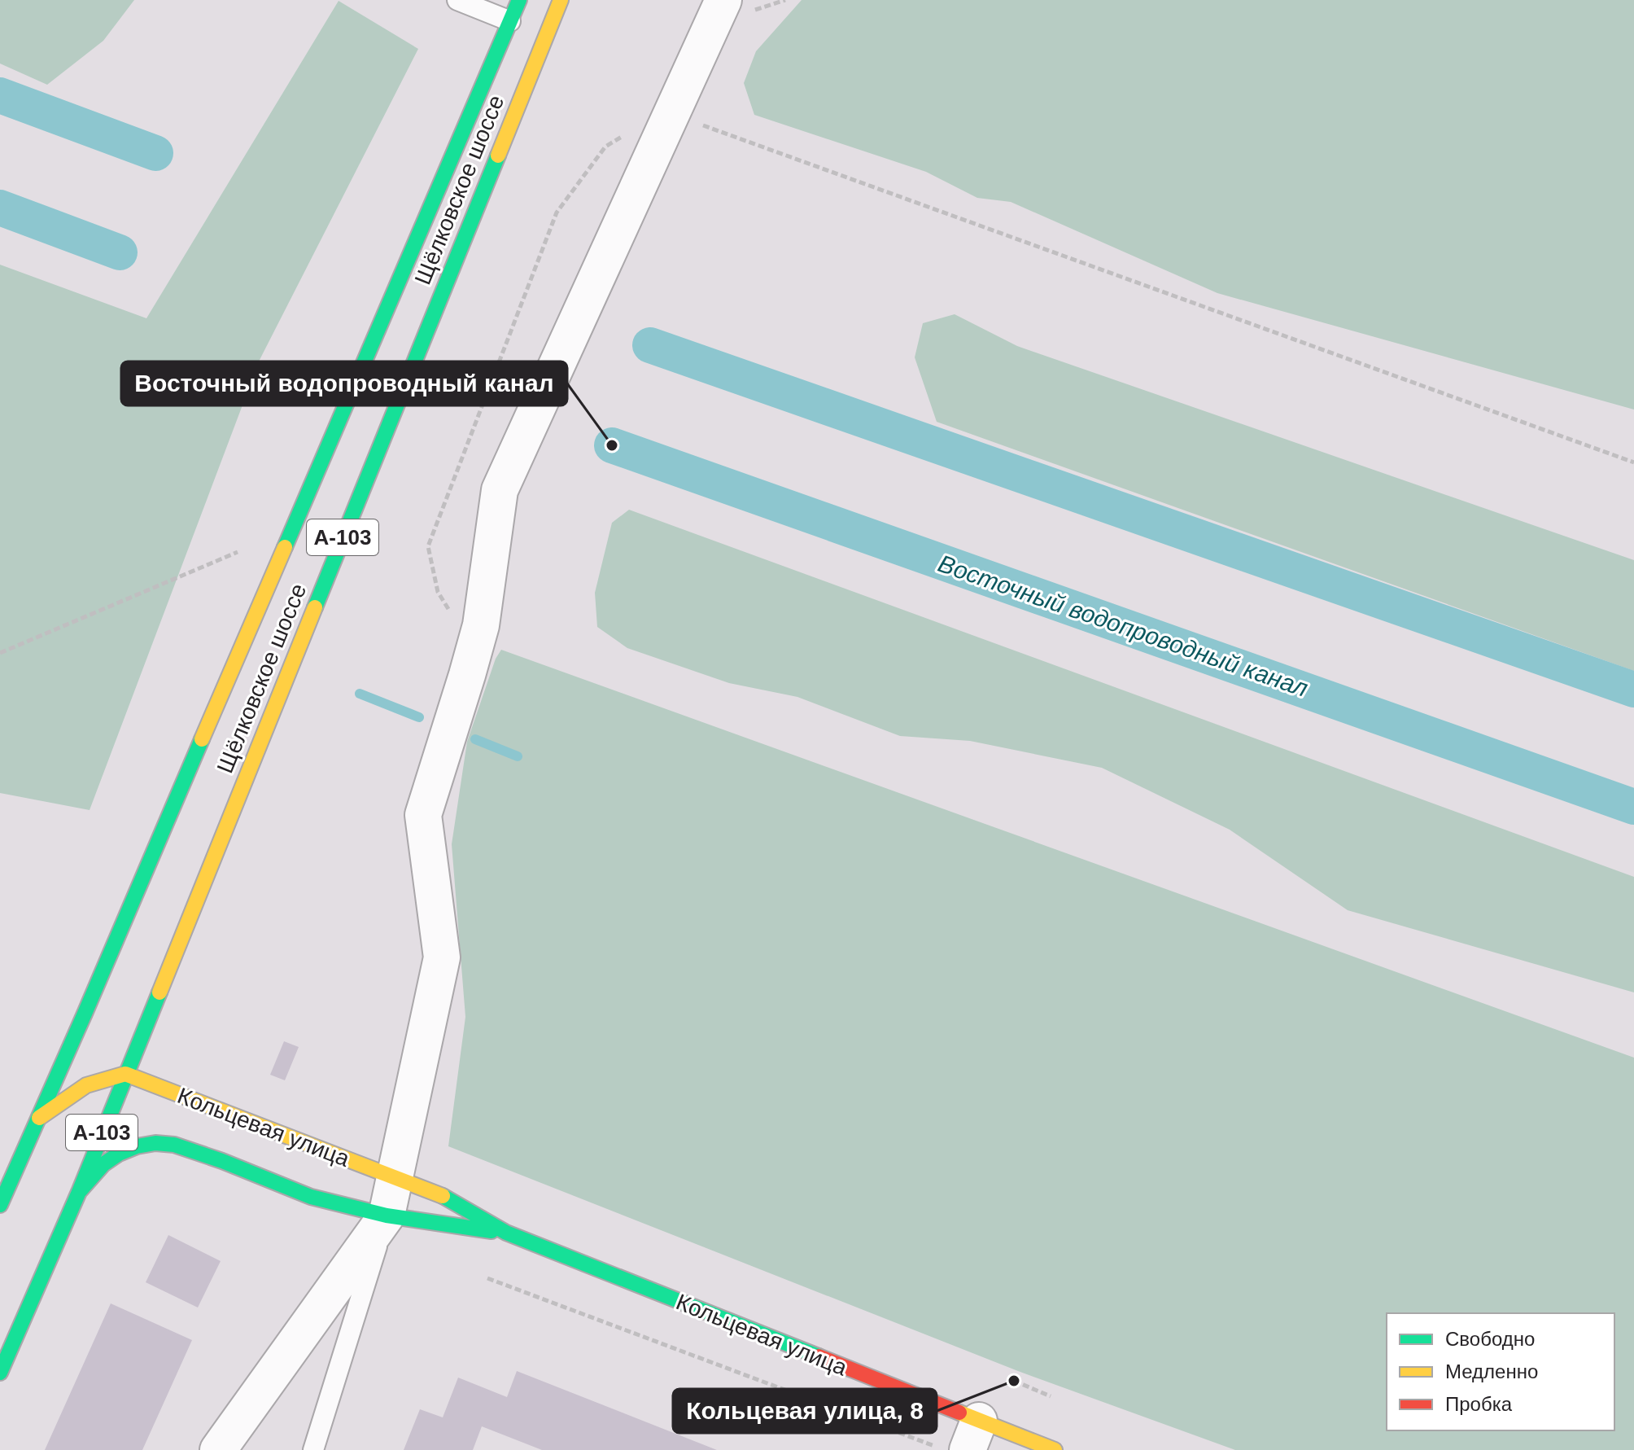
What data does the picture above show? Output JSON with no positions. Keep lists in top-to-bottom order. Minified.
{"streets":{"main road":["Щёлковское шоссе","А-103","Кольцевая улица"]},"crossings":[["Щёлковское шоссе","Кольцевая улица"]],"water":["Восточный водопроводный канал"],"places":["Восточный водопроводный канал","Кольцевая улица, 8"],"legend":["Свободно","Медленно","Пробка"]}
